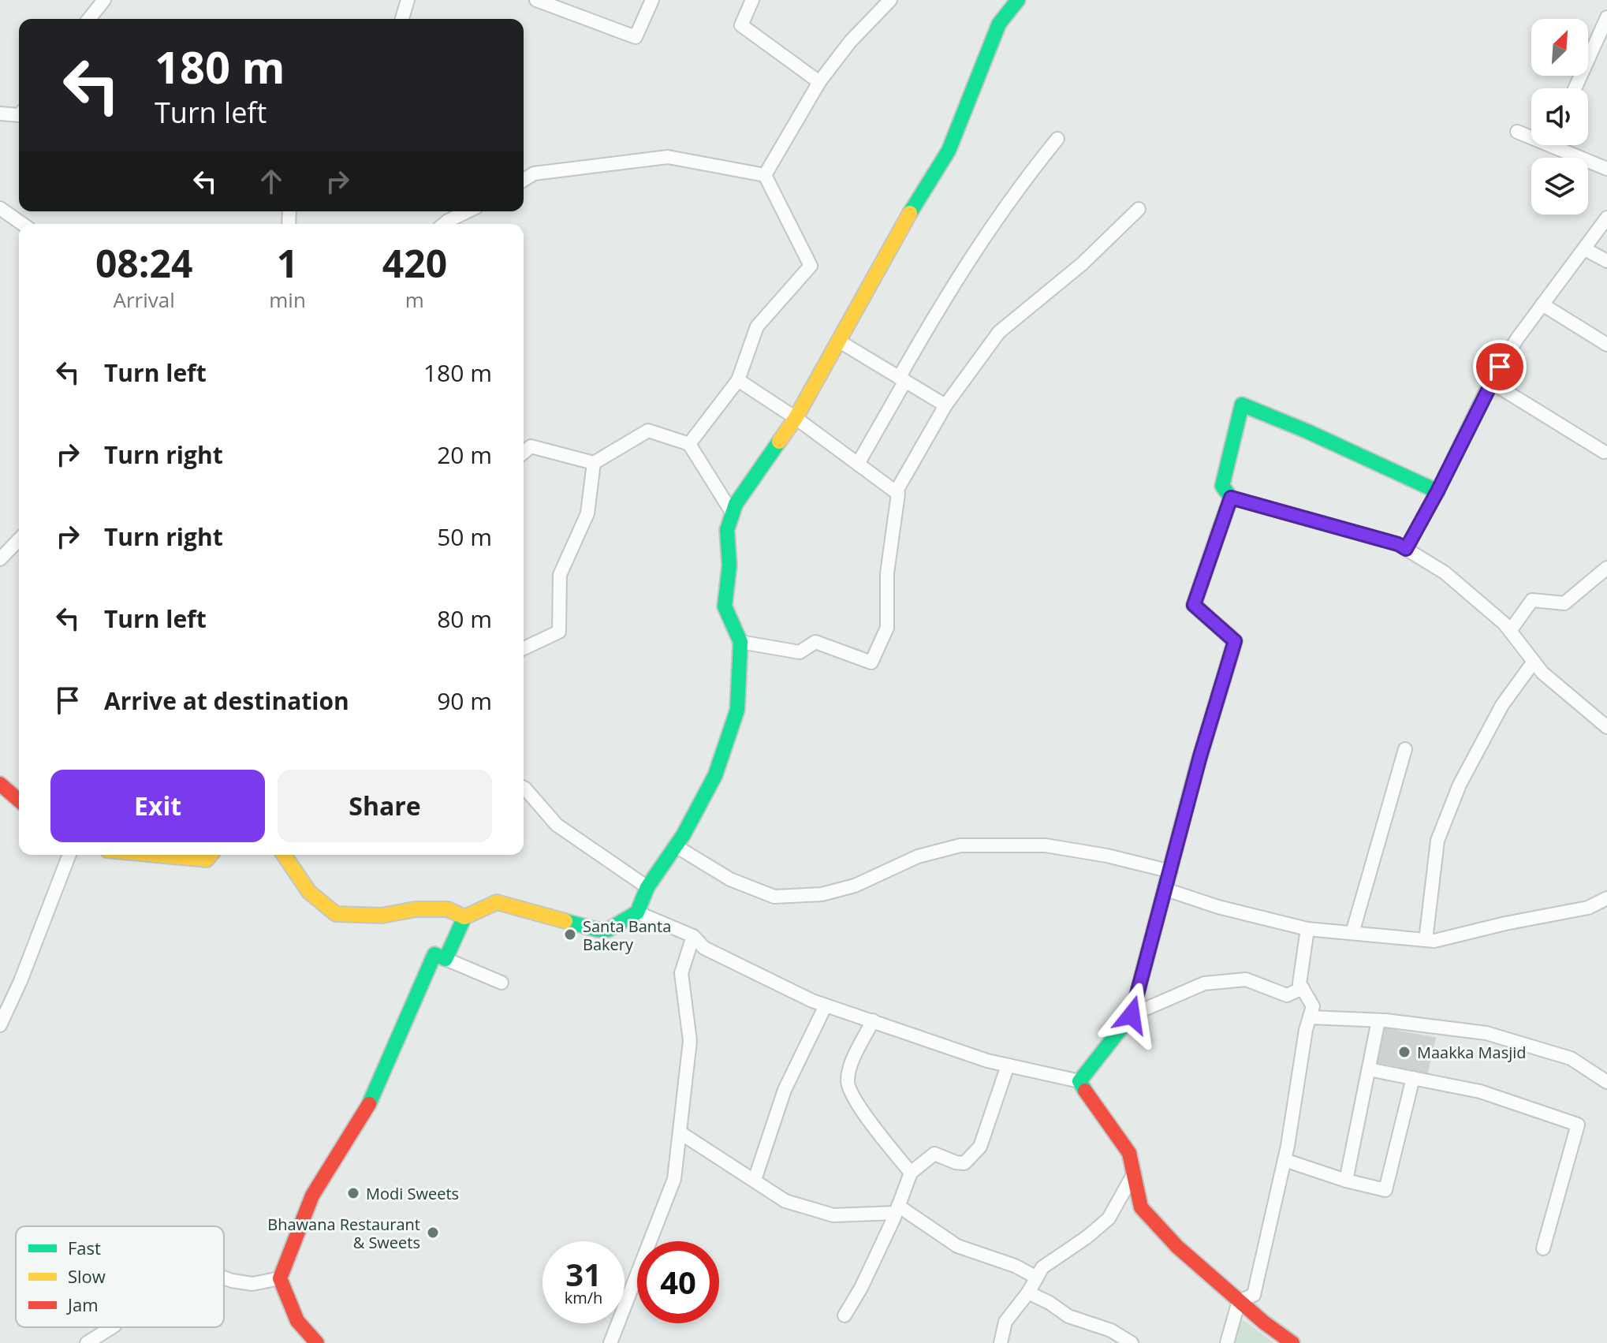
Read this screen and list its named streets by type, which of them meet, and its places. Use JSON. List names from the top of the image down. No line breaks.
{"places":["Santa Banta Bakery","Maakka Masjid","Modi Sweets","Bhawana Restaurant & Sweets"],"legend":["Fast","Slow","Jam"],"north":"top right","page":{"turn":["180 m","Turn left"],"eta":["08:24","Arrival","1","min","420","m"],"list":[{"name":"Turn left","value":"180 m"},{"name":"Turn right","value":"20 m"},{"name":"Turn right","value":"50 m"},{"name":"Turn left","value":"80 m"},{"name":"Arrive at destination","value":"90 m"}],"buttons":["Exit","Share"],"speed":"31 km/h","limit":"40"}}
